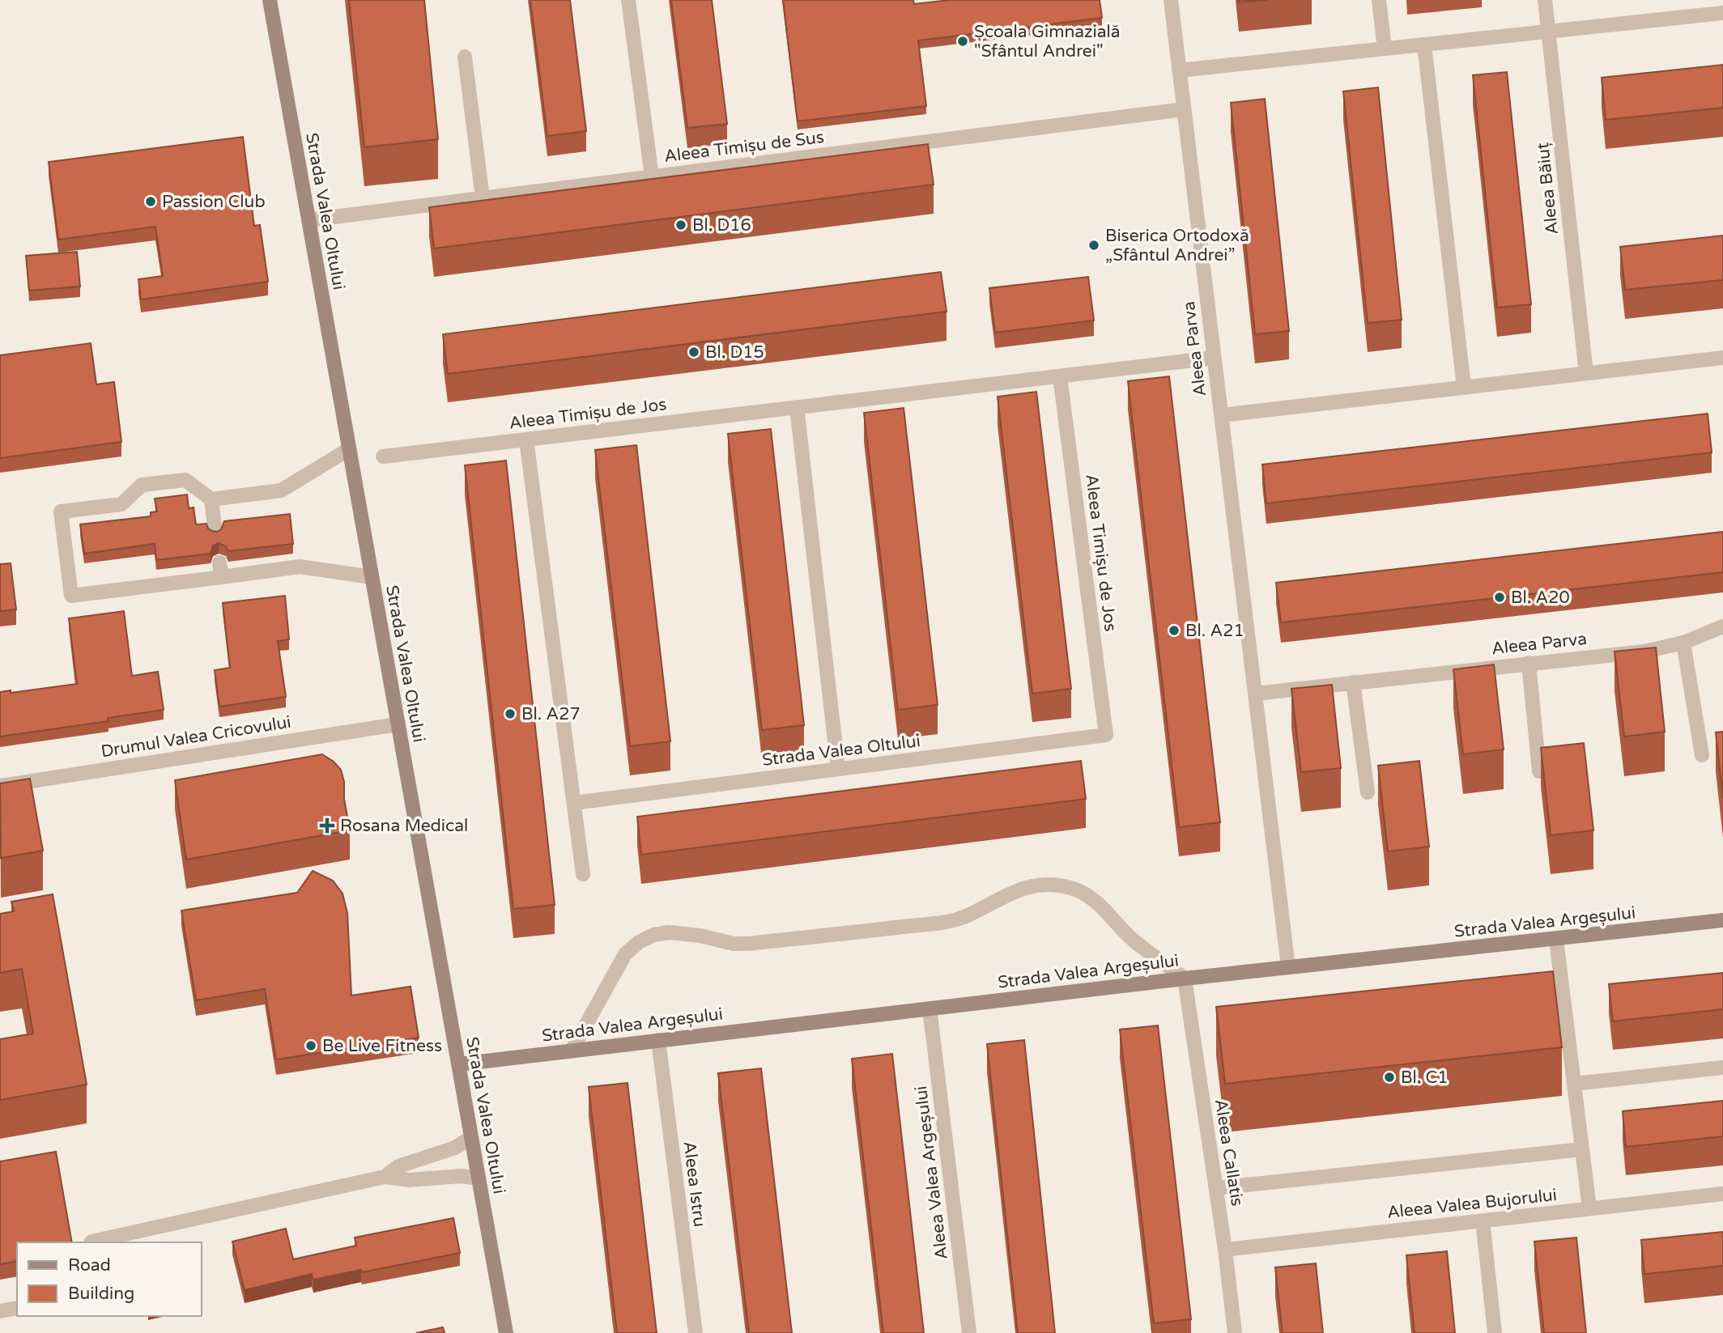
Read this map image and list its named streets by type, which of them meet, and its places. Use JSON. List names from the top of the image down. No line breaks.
{"streets":{"main road":["Strada Valea Oltului","Strada Valea Argeșului"],"street":["Aleea Timișu de Sus","Aleea Băiuț","Aleea Parva","Aleea Timișu de Jos","Drumul Valea Cricovului","Aleea Callatis","Aleea Valea Argeșului","Aleea Istru","Aleea Valea Bujorului"]},"crossings":[["Aleea Timișu de Sus","Strada Valea Oltului"],["Aleea Timișu de Sus","Aleea Parva"],["Strada Valea Oltului","Aleea Timișu de Jos"],["Strada Valea Oltului","Drumul Valea Cricovului"],["Strada Valea Oltului","Strada Valea Argeșului"],["Aleea Parva","Aleea Timișu de Jos"],["Aleea Parva","Strada Valea Argeșului"],["Strada Valea Argeșului","Aleea Callatis"],["Strada Valea Argeșului","Aleea Valea Argeșului"],["Strada Valea Argeșului","Aleea Istru"],["Aleea Callatis","Aleea Valea Bujorului"]],"places":{"other":["Școala Gimnazială \"Sfântul Andrei\"","Passion Club","Bl. D16","Biserica Ortodoxă „Sfântul Andrei”","Bl. D15","Bl. A20","Bl. A21","Bl. A27","Be Live Fitness","Bl. C1"],"health":["Rosana Medical"]},"legend":["Road","Building"]}
